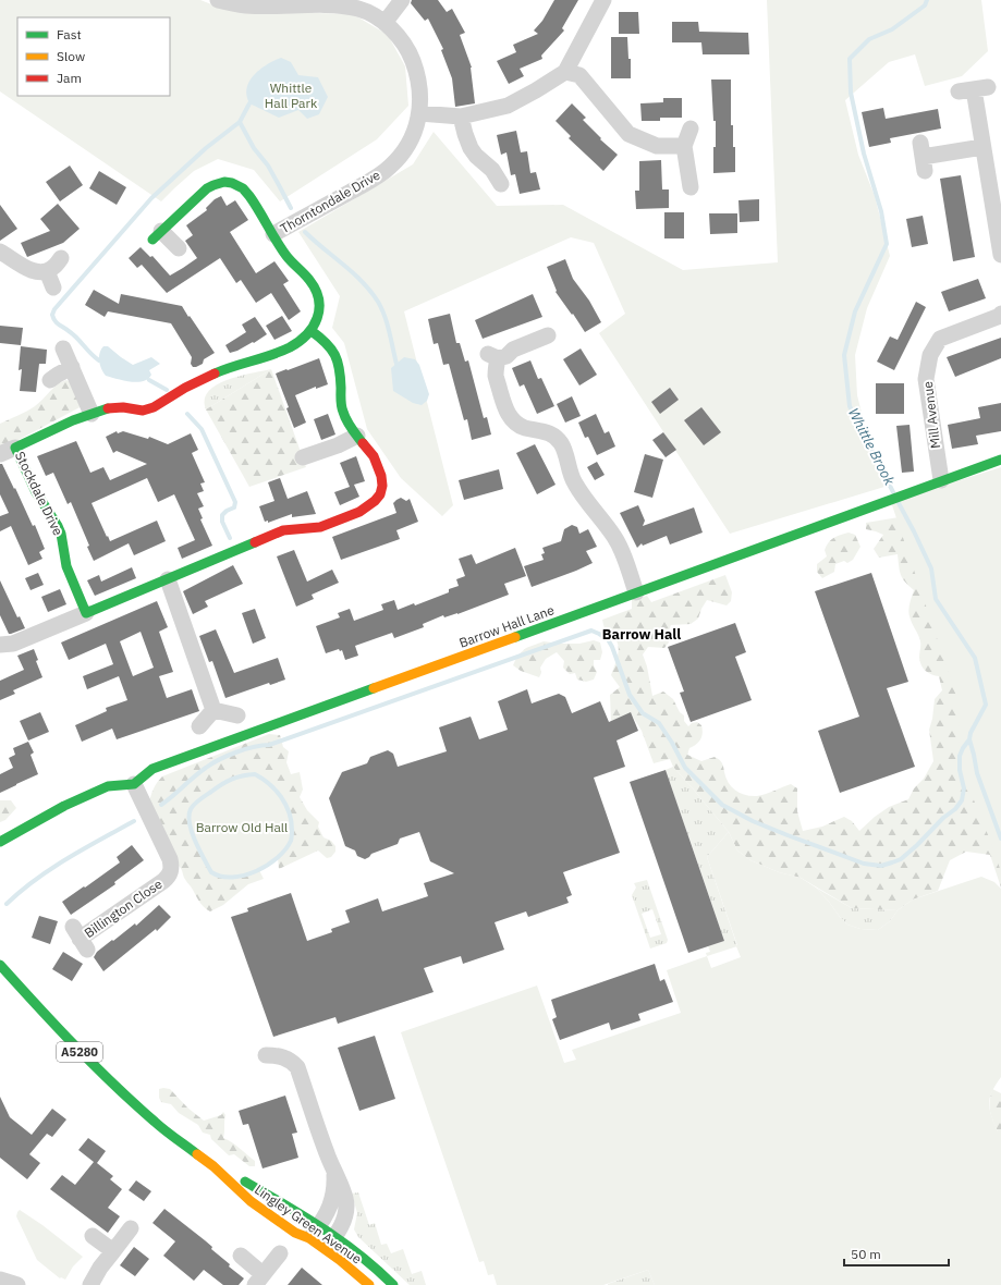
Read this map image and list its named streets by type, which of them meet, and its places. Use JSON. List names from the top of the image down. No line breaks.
{"streets":{"street":["Thorntondale Drive","Mill Avenue","Stockdale Drive","Barrow Hall Lane","Billington Close","A5280","Lingley Green Avenue"]},"crossings":[["Mill Avenue","Barrow Hall Lane"],["Barrow Hall Lane","Billington Close"]],"districts":["Barrow Hall"],"water":["Whittle Brook"],"parks":["Whittle Hall Park","Barrow Old Hall"],"legend":["Fast","Slow","Jam"],"scale_bar":"50 m"}
